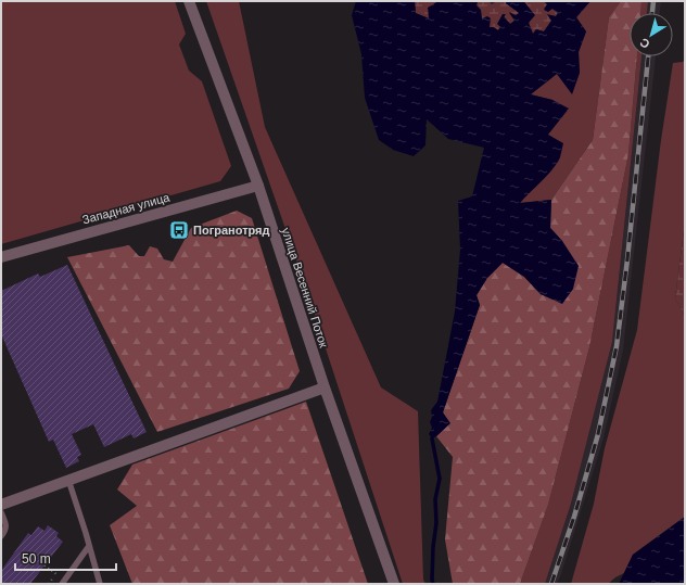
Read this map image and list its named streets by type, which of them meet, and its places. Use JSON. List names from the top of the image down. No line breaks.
{"streets":{"street":["Западная улица","улица Весенний Поток"]},"crossings":[["Западная улица","улица Весенний Поток"]],"places":{"bus stop":["Погранотряд"]},"scale_bar":"50 m","north":"bottom left"}
